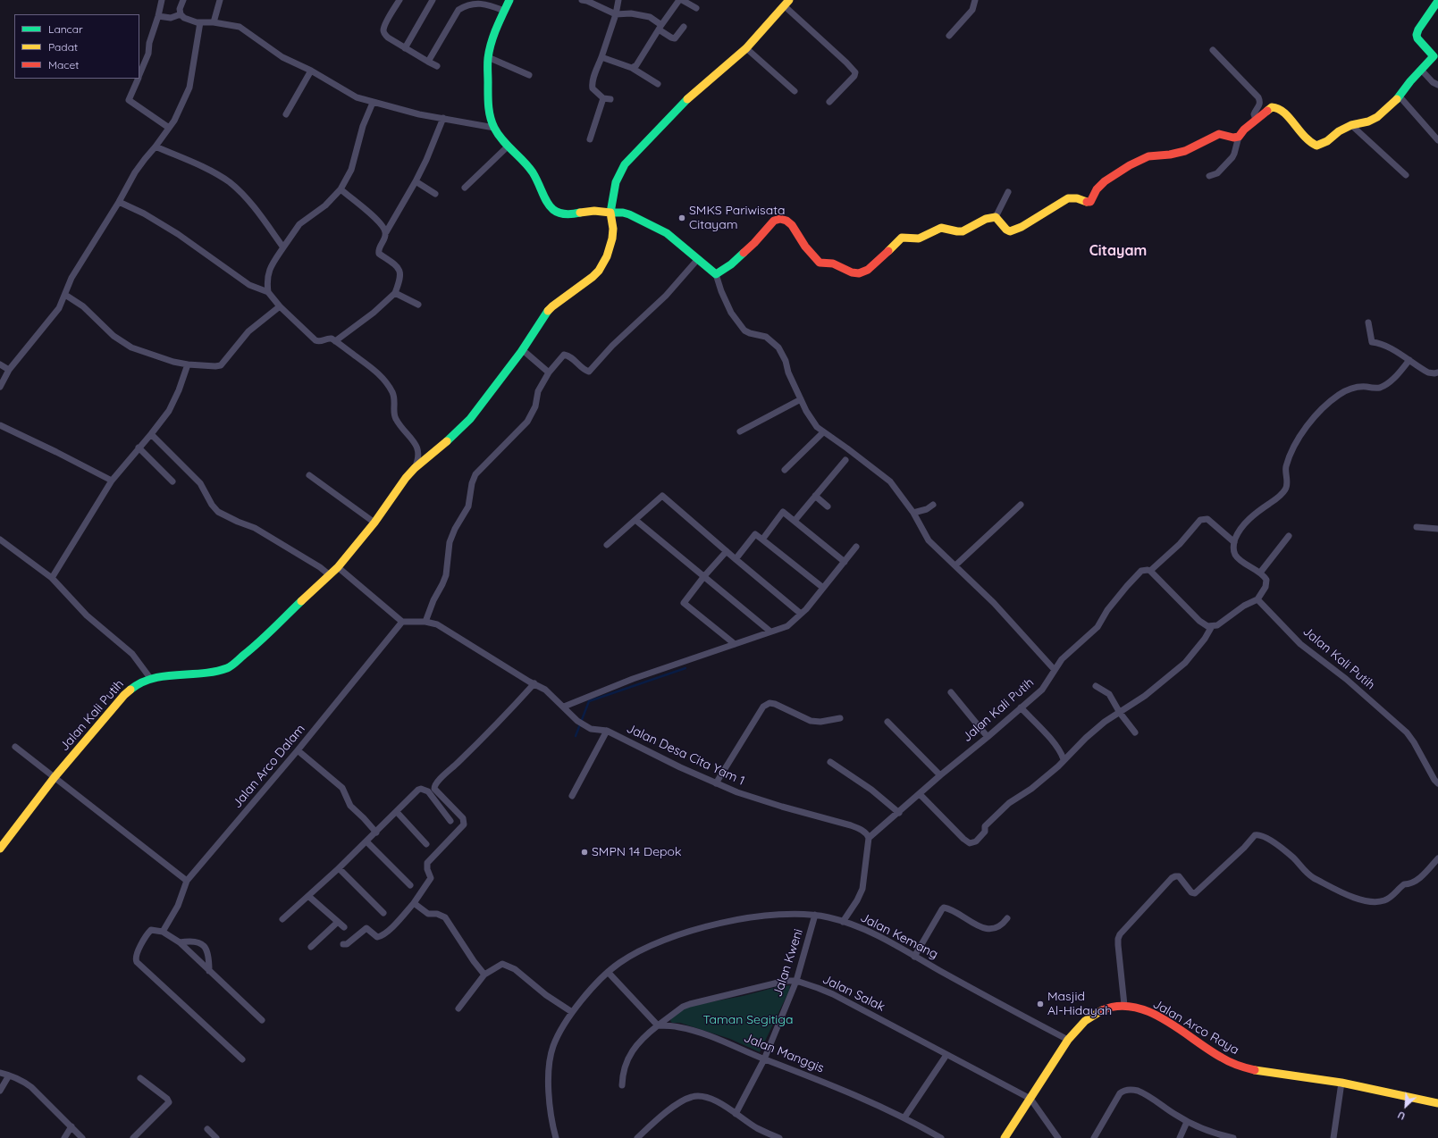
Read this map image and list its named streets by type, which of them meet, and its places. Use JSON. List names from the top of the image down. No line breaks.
{"streets":{"street":["Jalan Kali Putih","Jalan Desa Cita Yam 1","Jalan Arco Dalam","Jalan Kemang","Jalan Kweni","Jalan Salak","Jalan Arco Raya","Jalan Manggis"]},"crossings":[["Jalan Kali Putih","Jalan Desa Cita Yam 1"],["Jalan Kemang","Jalan Kweni"],["Jalan Kweni","Jalan Salak"],["Jalan Kweni","Jalan Manggis"],["Jalan Salak","Jalan Manggis"]],"districts":["Citayam"],"parks":["Taman Segitiga"],"places":["SMKS Pariwisata Citayam","SMPN 14 Depok","Masjid Al-Hidayah"],"legend":["Lancar","Padat","Macet"],"north":"bottom left"}
